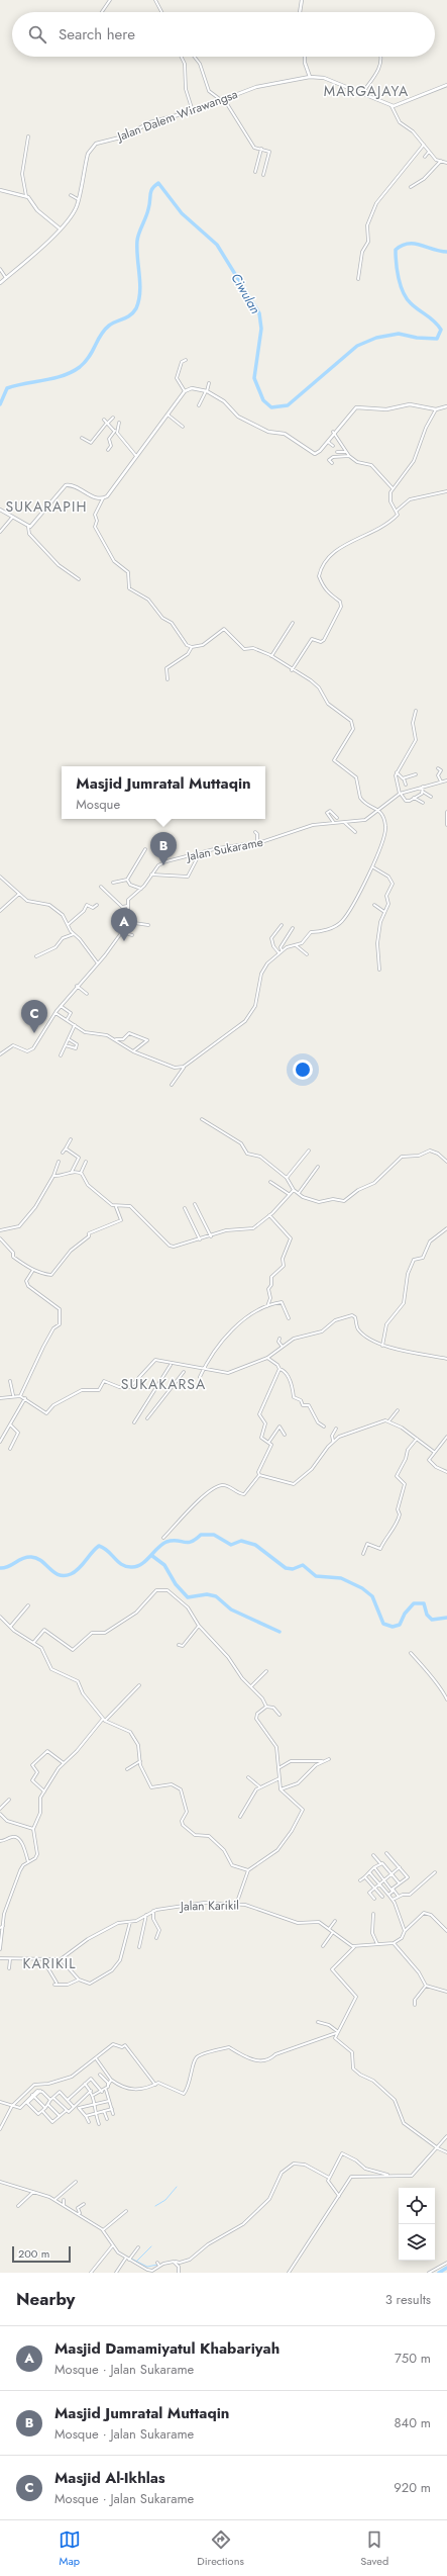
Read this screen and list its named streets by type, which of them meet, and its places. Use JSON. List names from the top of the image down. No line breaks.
{"streets":{"street":["Jalan Dalem Wirawangsa","Jalan Sukarame","Jalan Karikil"]},"districts":["MARGAJAYA","SUKARAPIH","SUKAKARSA","KARIKIL"],"water":["Ciwulan"],"scale_bar":"200 m","page":{"search":"Search here","popup":["Masjid Jumratal Muttaqin","Mosque"],"pins":["B","A","C"],"scale":"200 m","heading":["Nearby","3 results"],"list":[{"mark":"A","name":"Masjid Damamiyatul Khabariyah","note":"Mosque · Jalan Sukarame","value":"750 m"},{"mark":"B","name":"Masjid Jumratal Muttaqin","note":"Mosque · Jalan Sukarame","value":"840 m"},{"mark":"C","name":"Masjid Al-Ikhlas","note":"Mosque · Jalan Sukarame","value":"920 m"}],"nav":["Map","Directions","Saved"]}}
